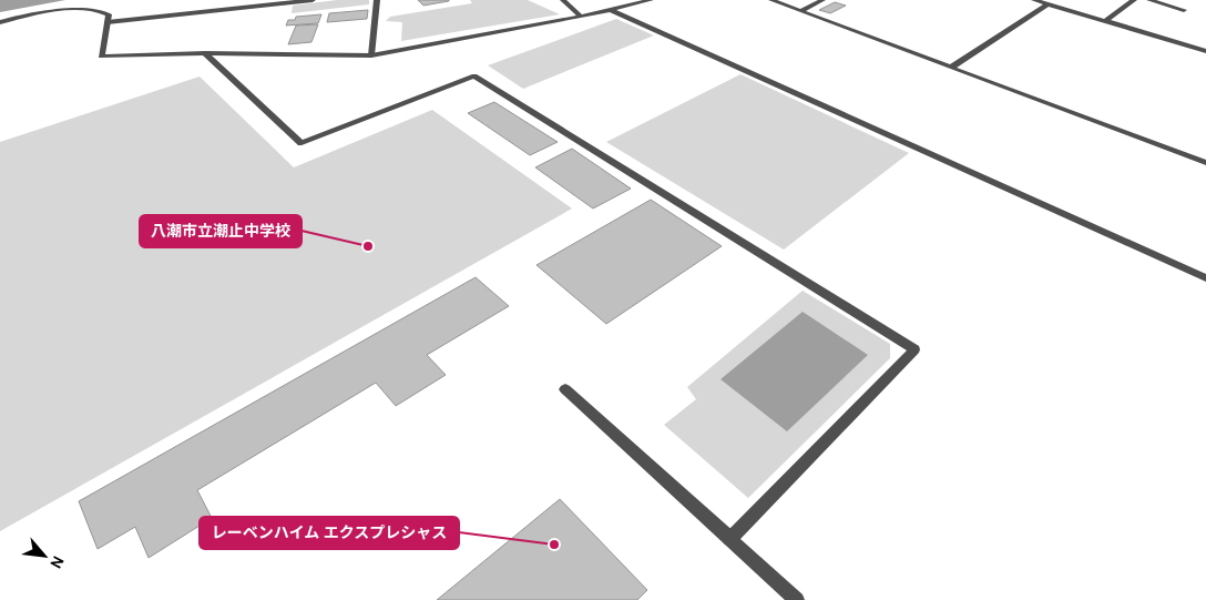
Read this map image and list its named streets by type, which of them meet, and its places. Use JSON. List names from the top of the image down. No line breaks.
{"places":["八潮市立潮止中学校","レーベンハイム エクスプレシャス"],"north":"bottom right"}
